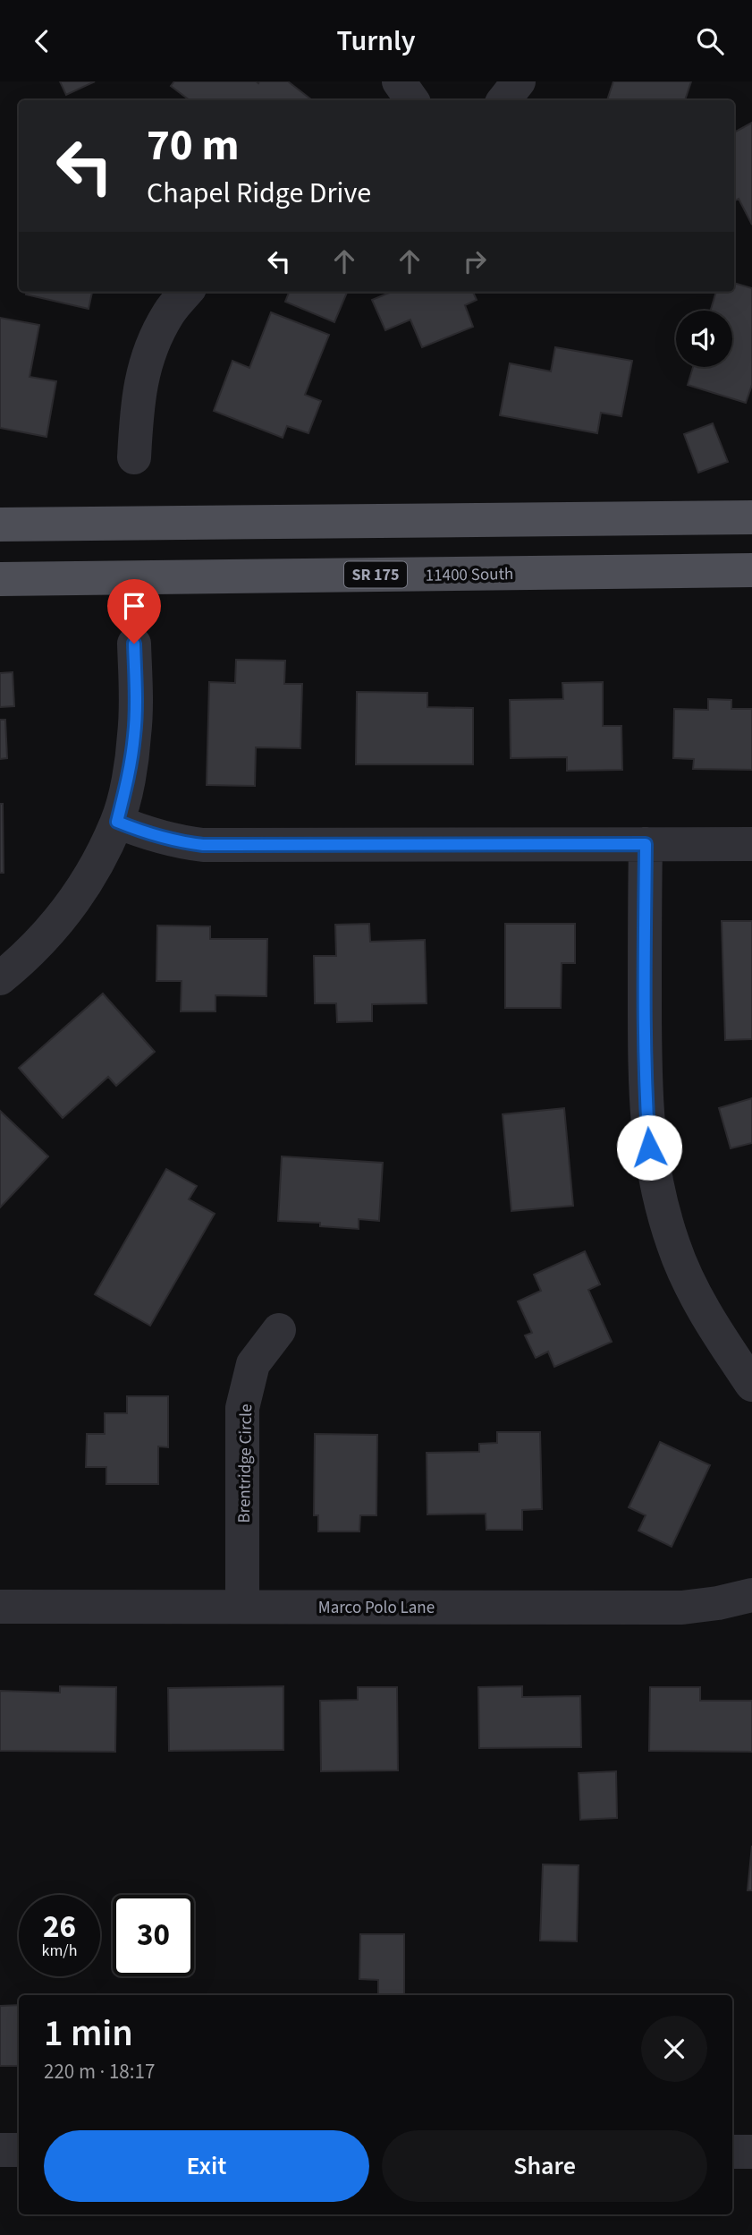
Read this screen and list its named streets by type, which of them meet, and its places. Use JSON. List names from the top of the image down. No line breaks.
{"streets":{"main road":["11400 South","SR 175"],"street":["Brentridge Circle","Marco Polo Lane"]},"crossings":[["Brentridge Circle","Marco Polo Lane"]],"page":{"header":"Turnly","turn":["70 m","Chapel Ridge Drive"],"speed":"26 km/h","limit":"30","heading":["1 min","220 m · 18:17"],"buttons":["Exit","Share"]}}
